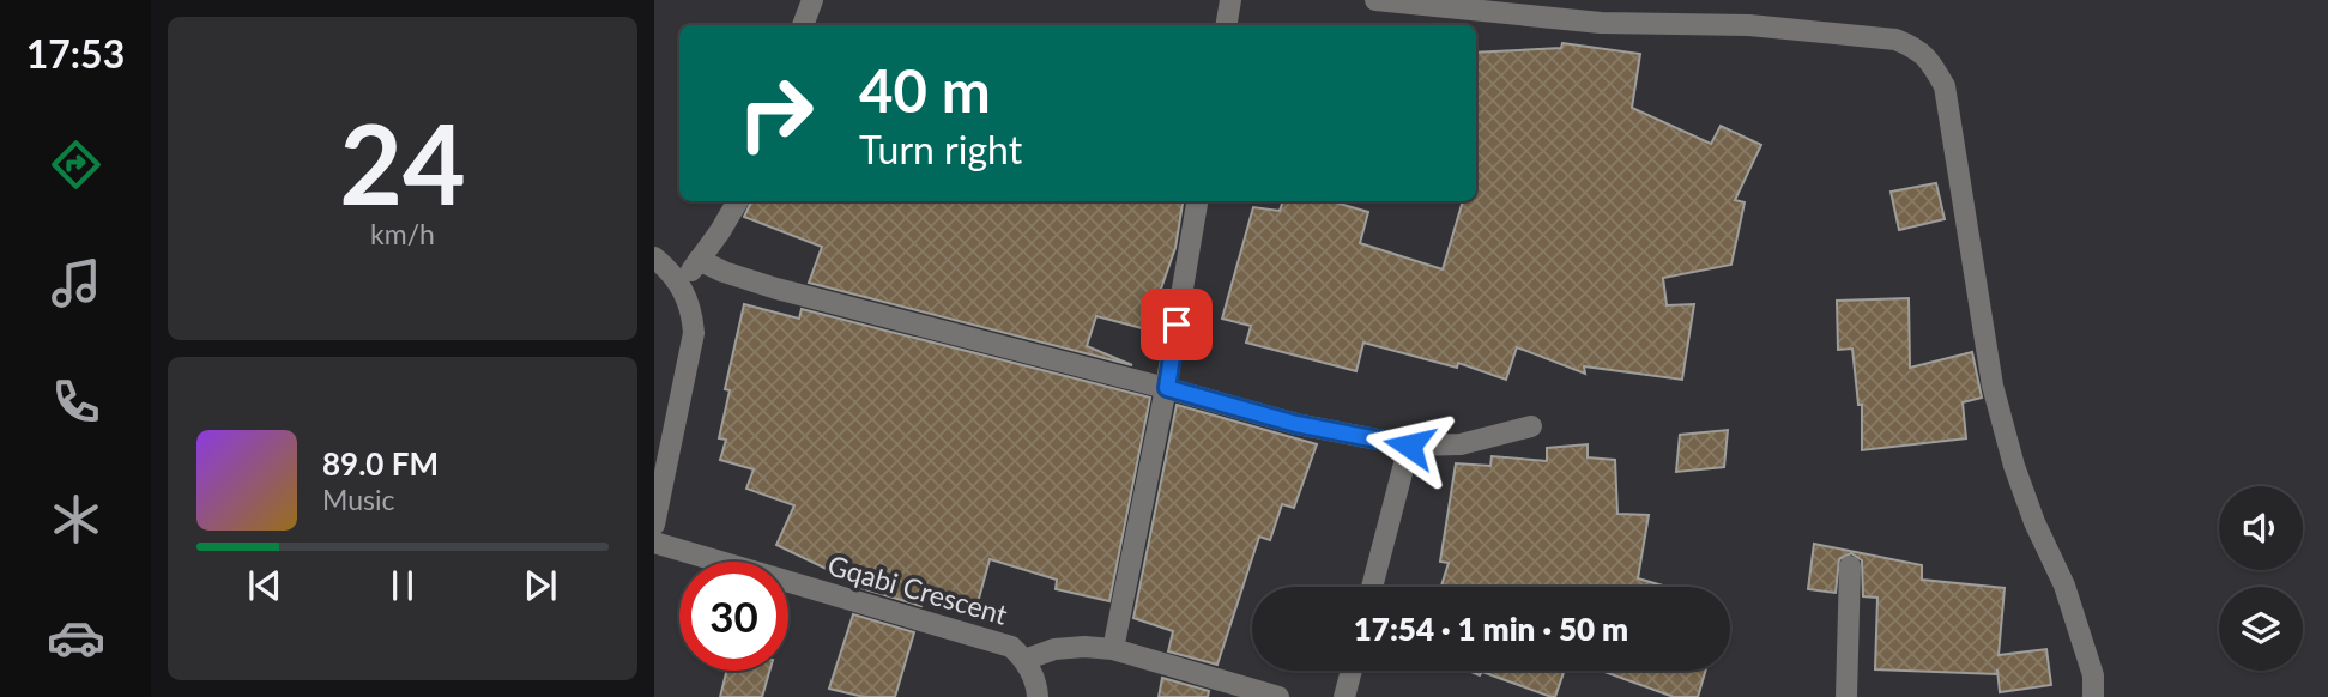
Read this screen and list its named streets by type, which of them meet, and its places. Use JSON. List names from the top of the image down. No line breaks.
{"streets":{"street":["Gqabi Crescent"]},"page":{"tabs":"17:53","tile":["24","km/h"],"turn":["40 m","Turn right"],"song":["89.0 FM","Music"],"limit":"30","trip":"17:54 · 1 min · 50 m"}}
